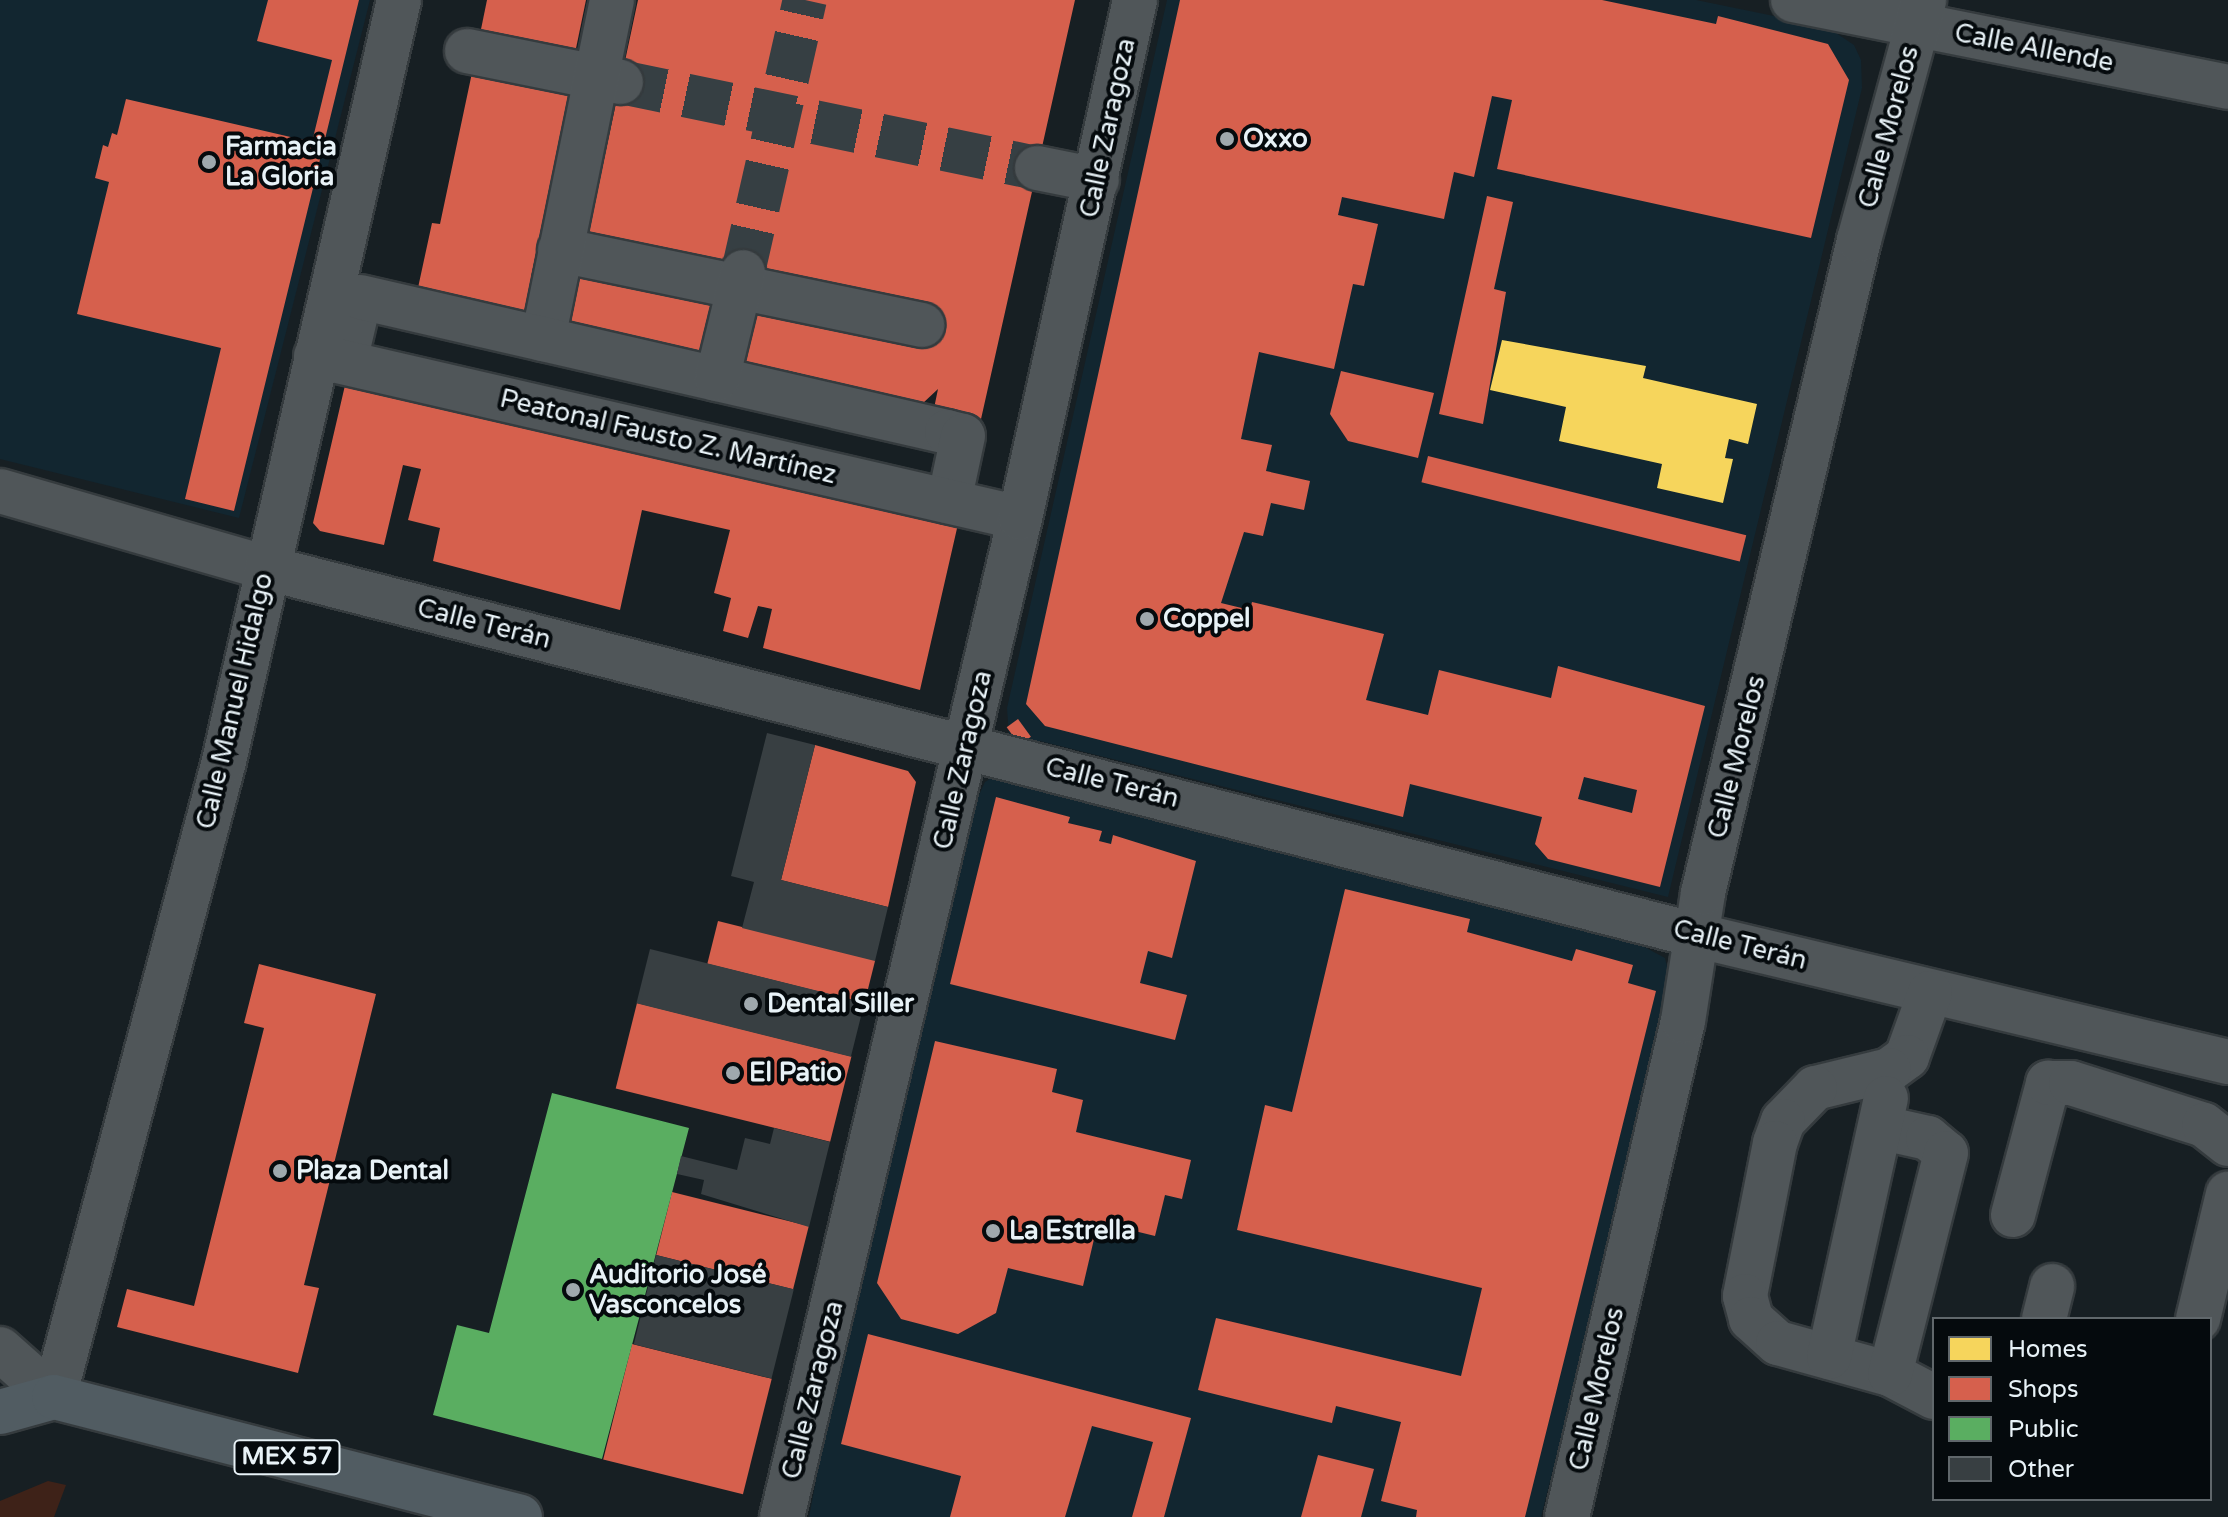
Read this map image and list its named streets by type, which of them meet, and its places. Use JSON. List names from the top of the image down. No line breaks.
{"streets":{"main road":["MEX 57"],"street":["Calle Allende","Calle Morelos","Calle Zaragoza","Peatonal Fausto Z. Martínez","Calle Terán","Calle Manuel Hidalgo"]},"crossings":[["Calle Allende","Calle Morelos"],["Calle Morelos","Calle Terán"],["Calle Zaragoza","Peatonal Fausto Z. Martínez"],["Calle Zaragoza","Calle Terán"],["Peatonal Fausto Z. Martínez","Calle Manuel Hidalgo"],["Calle Terán","Calle Manuel Hidalgo"],["Calle Manuel Hidalgo","MEX 57"]],"places":["Oxxo","Farmacia La Gloria","Coppel","Dental Siller","El Patio","Plaza Dental","La Estrella","Auditorio José Vasconcelos"],"legend":["Homes","Shops","Public","Other"]}
